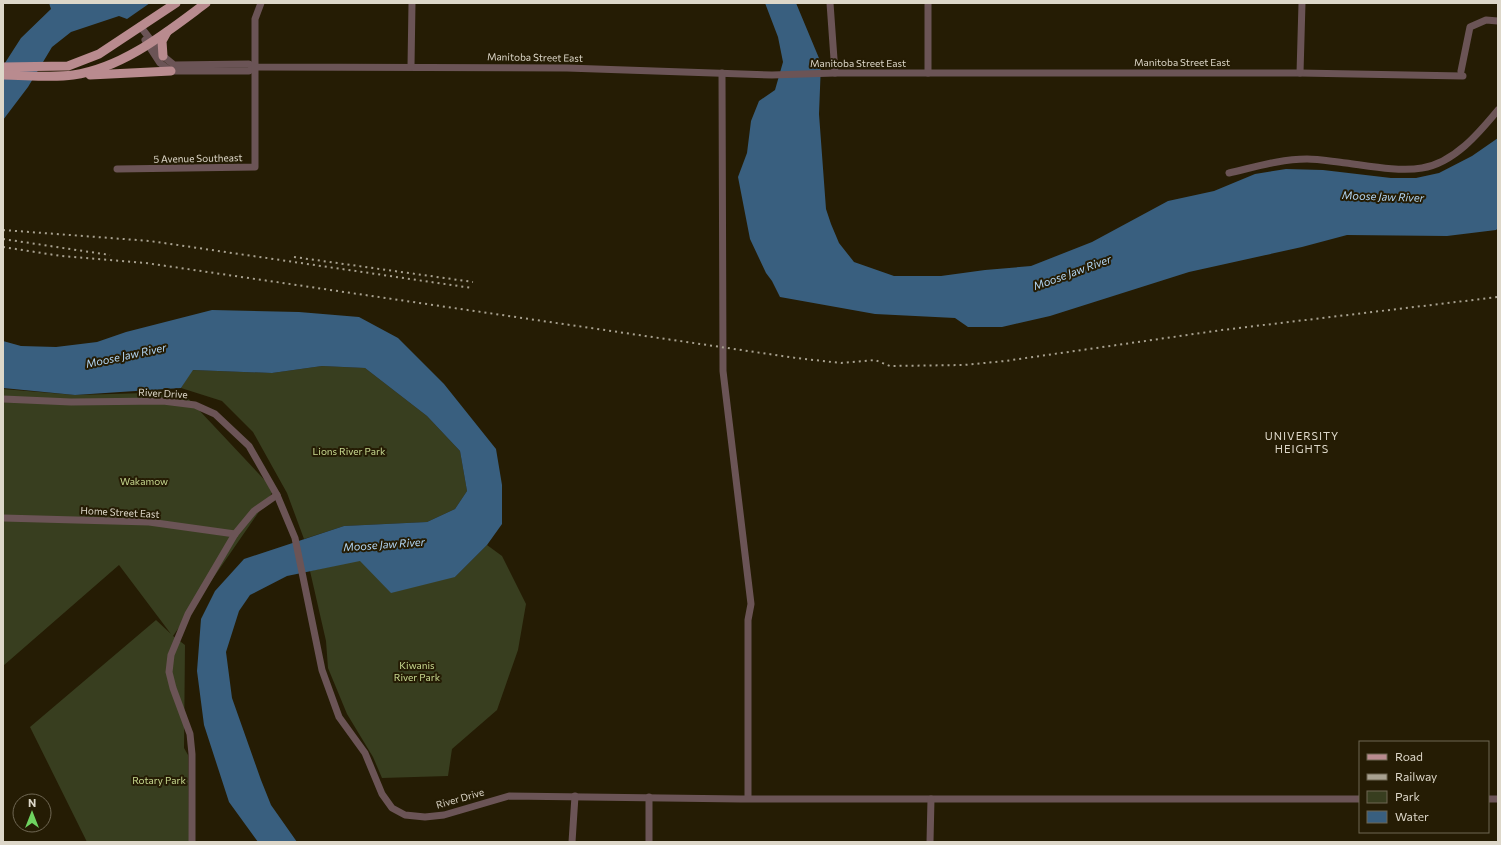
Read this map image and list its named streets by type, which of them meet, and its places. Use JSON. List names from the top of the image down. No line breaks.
{"streets":{"street":["Manitoba Street East","5 Avenue Southeast","River Drive","Home Street East"]},"crossings":[["Manitoba Street East","5 Avenue Southeast"]],"districts":["UNIVERSITY HEIGHTS"],"water":["Moose Jaw River"],"parks":["Lions River Park","Wakamow","Kiwanis River Park","Rotary Park"],"legend":["Road","Railway","Park","Water"],"north":"top"}
